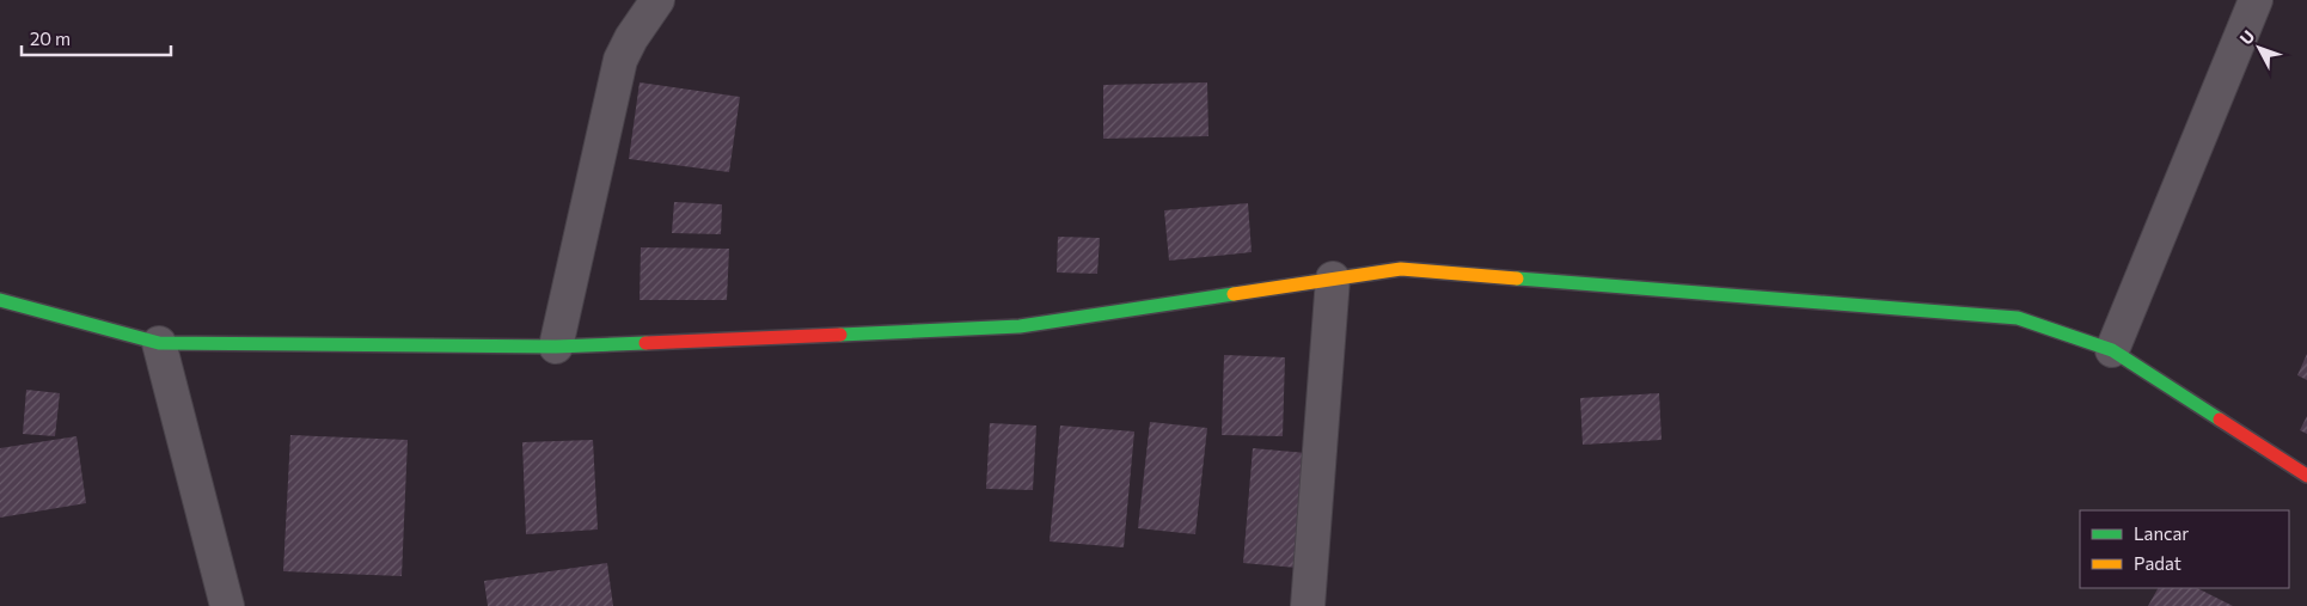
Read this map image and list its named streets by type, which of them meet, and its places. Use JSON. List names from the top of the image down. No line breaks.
{"legend":["Lancar","Padat"],"scale_bar":"20 m","north":"top left"}
